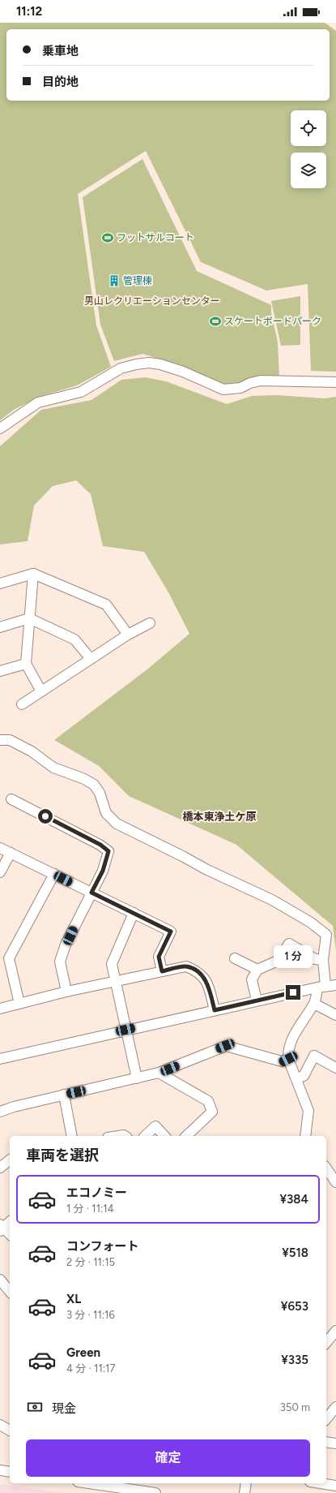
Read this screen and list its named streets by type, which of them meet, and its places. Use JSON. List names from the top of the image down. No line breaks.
{"districts":["橋本東浄土ケ原"],"parks":["男山レクリエーションセンター"],"places":{"sports":["フットサルコート","スケートボードパーク"],"building":["管理棟"]},"page":{"status":"11:12","banner":["乗車地","目的地"],"bubble":"1 分","heading":"車両を選択","list":[{"name":"エコノミー","note":"1 分 · 11:14","value":"¥384"},{"name":"コンフォート","note":"2 分 · 11:15","value":"¥518"},{"name":"XL","note":"3 分 · 11:16","value":"¥653"},{"name":"Green","note":"4 分 · 11:17","value":"¥335"}],"pay":["現金","350 m"],"buttons":"確定"}}
